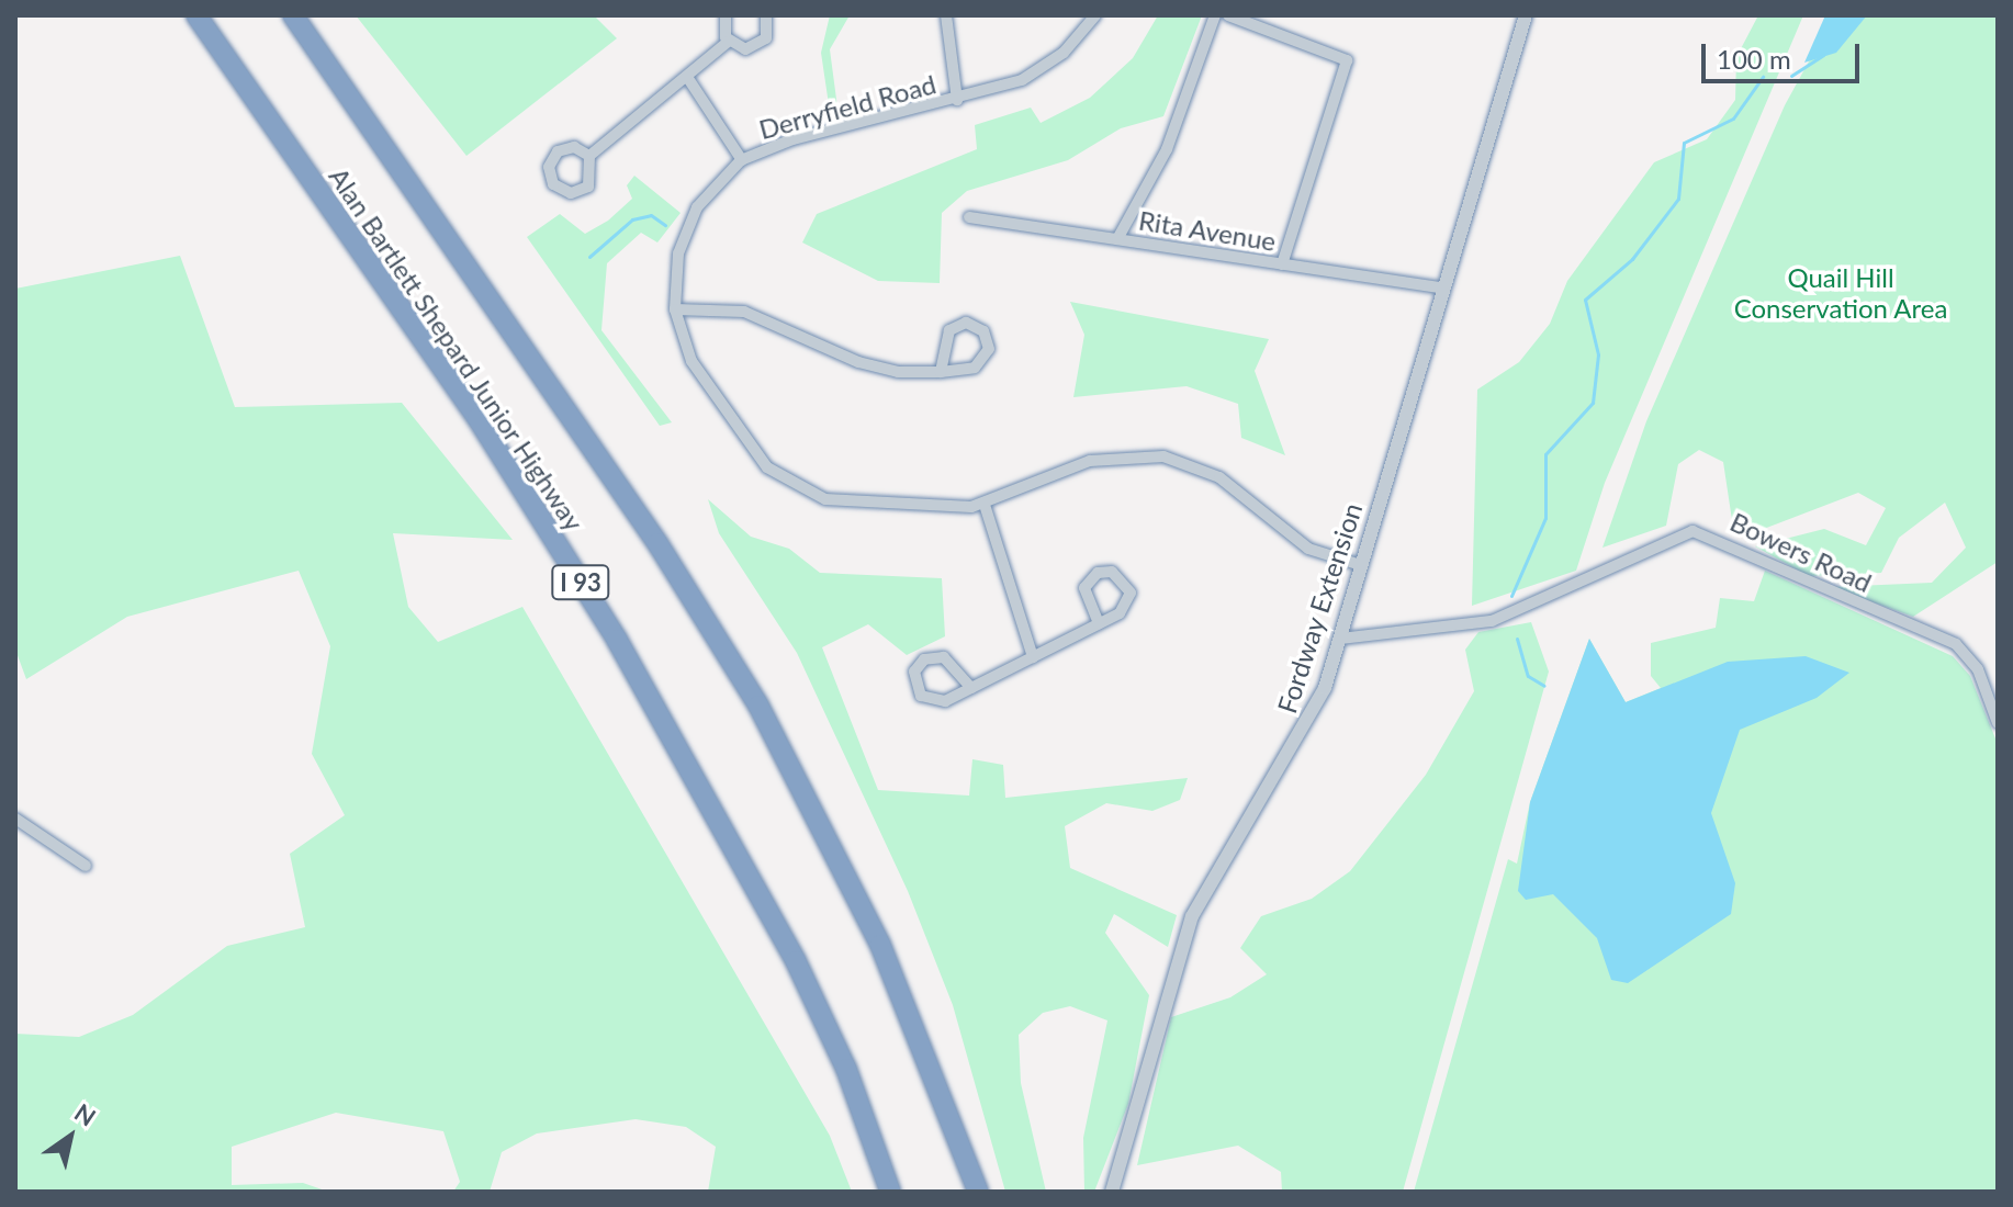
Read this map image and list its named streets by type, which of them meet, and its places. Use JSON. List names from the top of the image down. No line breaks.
{"streets":{"highway":["Alan Bartlett Shepard Junior Highway","I 93"],"street":["Derryfield Road","Rita Avenue","Bowers Road","Fordway Extension"]},"crossings":[["Derryfield Road","Fordway Extension"],["Rita Avenue","Fordway Extension"],["Bowers Road","Fordway Extension"]],"parks":["Quail Hill Conservation Area"],"scale_bar":"100 m","north":"top right"}
